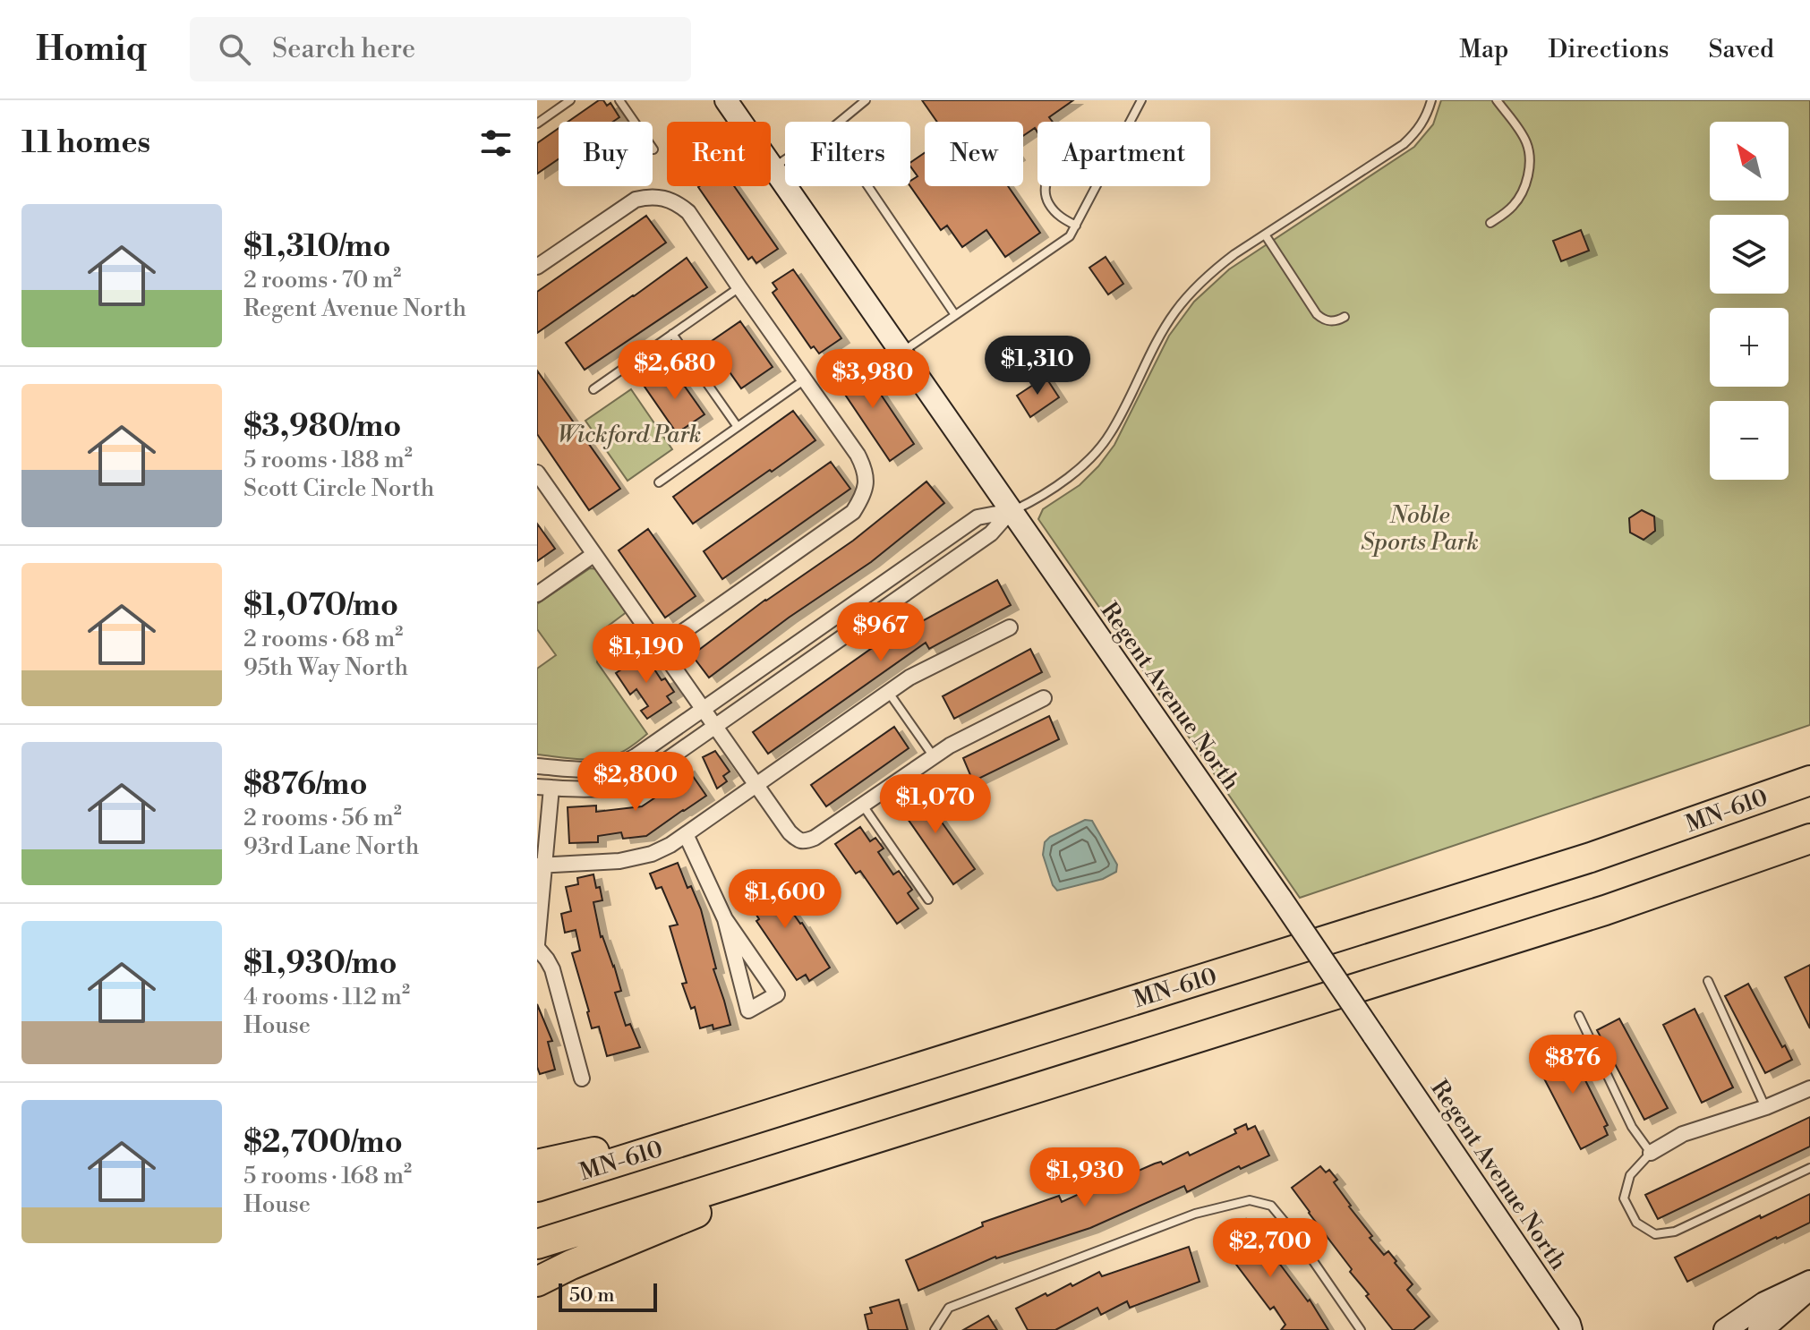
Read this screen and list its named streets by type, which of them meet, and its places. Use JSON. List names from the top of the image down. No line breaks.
{"streets":{"highway":["MN-610"],"street":["Regent Avenue North"]},"parks":["Wickford Park","Noble Sports Park"],"scale_bar":"50 m","north":"top left","page":{"header":"Homiq","search":"Search here","nav":["Map","Directions","Saved"],"heading":"11 homes","map_buttons":["+","−"],"chip":["Buy","Rent","Filters","New","Apartment"],"list":[{"name":"$1,310/mo","note":"2 rooms · 70 m² · Regent Avenue North"},{"name":"$3,980/mo","note":"5 rooms · 188 m² · Scott Circle North"},{"name":"$1,070/mo","note":"2 rooms · 68 m² · 95th Way North"},{"name":"$876/mo","note":"2 rooms · 56 m² · 93rd Lane North"},{"name":"$1,930/mo","note":"4 rooms · 112 m² · House"},{"name":"$2,700/mo","note":"5 rooms · 168 m² · House"}],"price":["$1,310","$2,680","$3,980","$967","$1,190","$2,800","$1,070","$1,600","$876","$1,930","$2,700"],"scale":"50 m"}}
